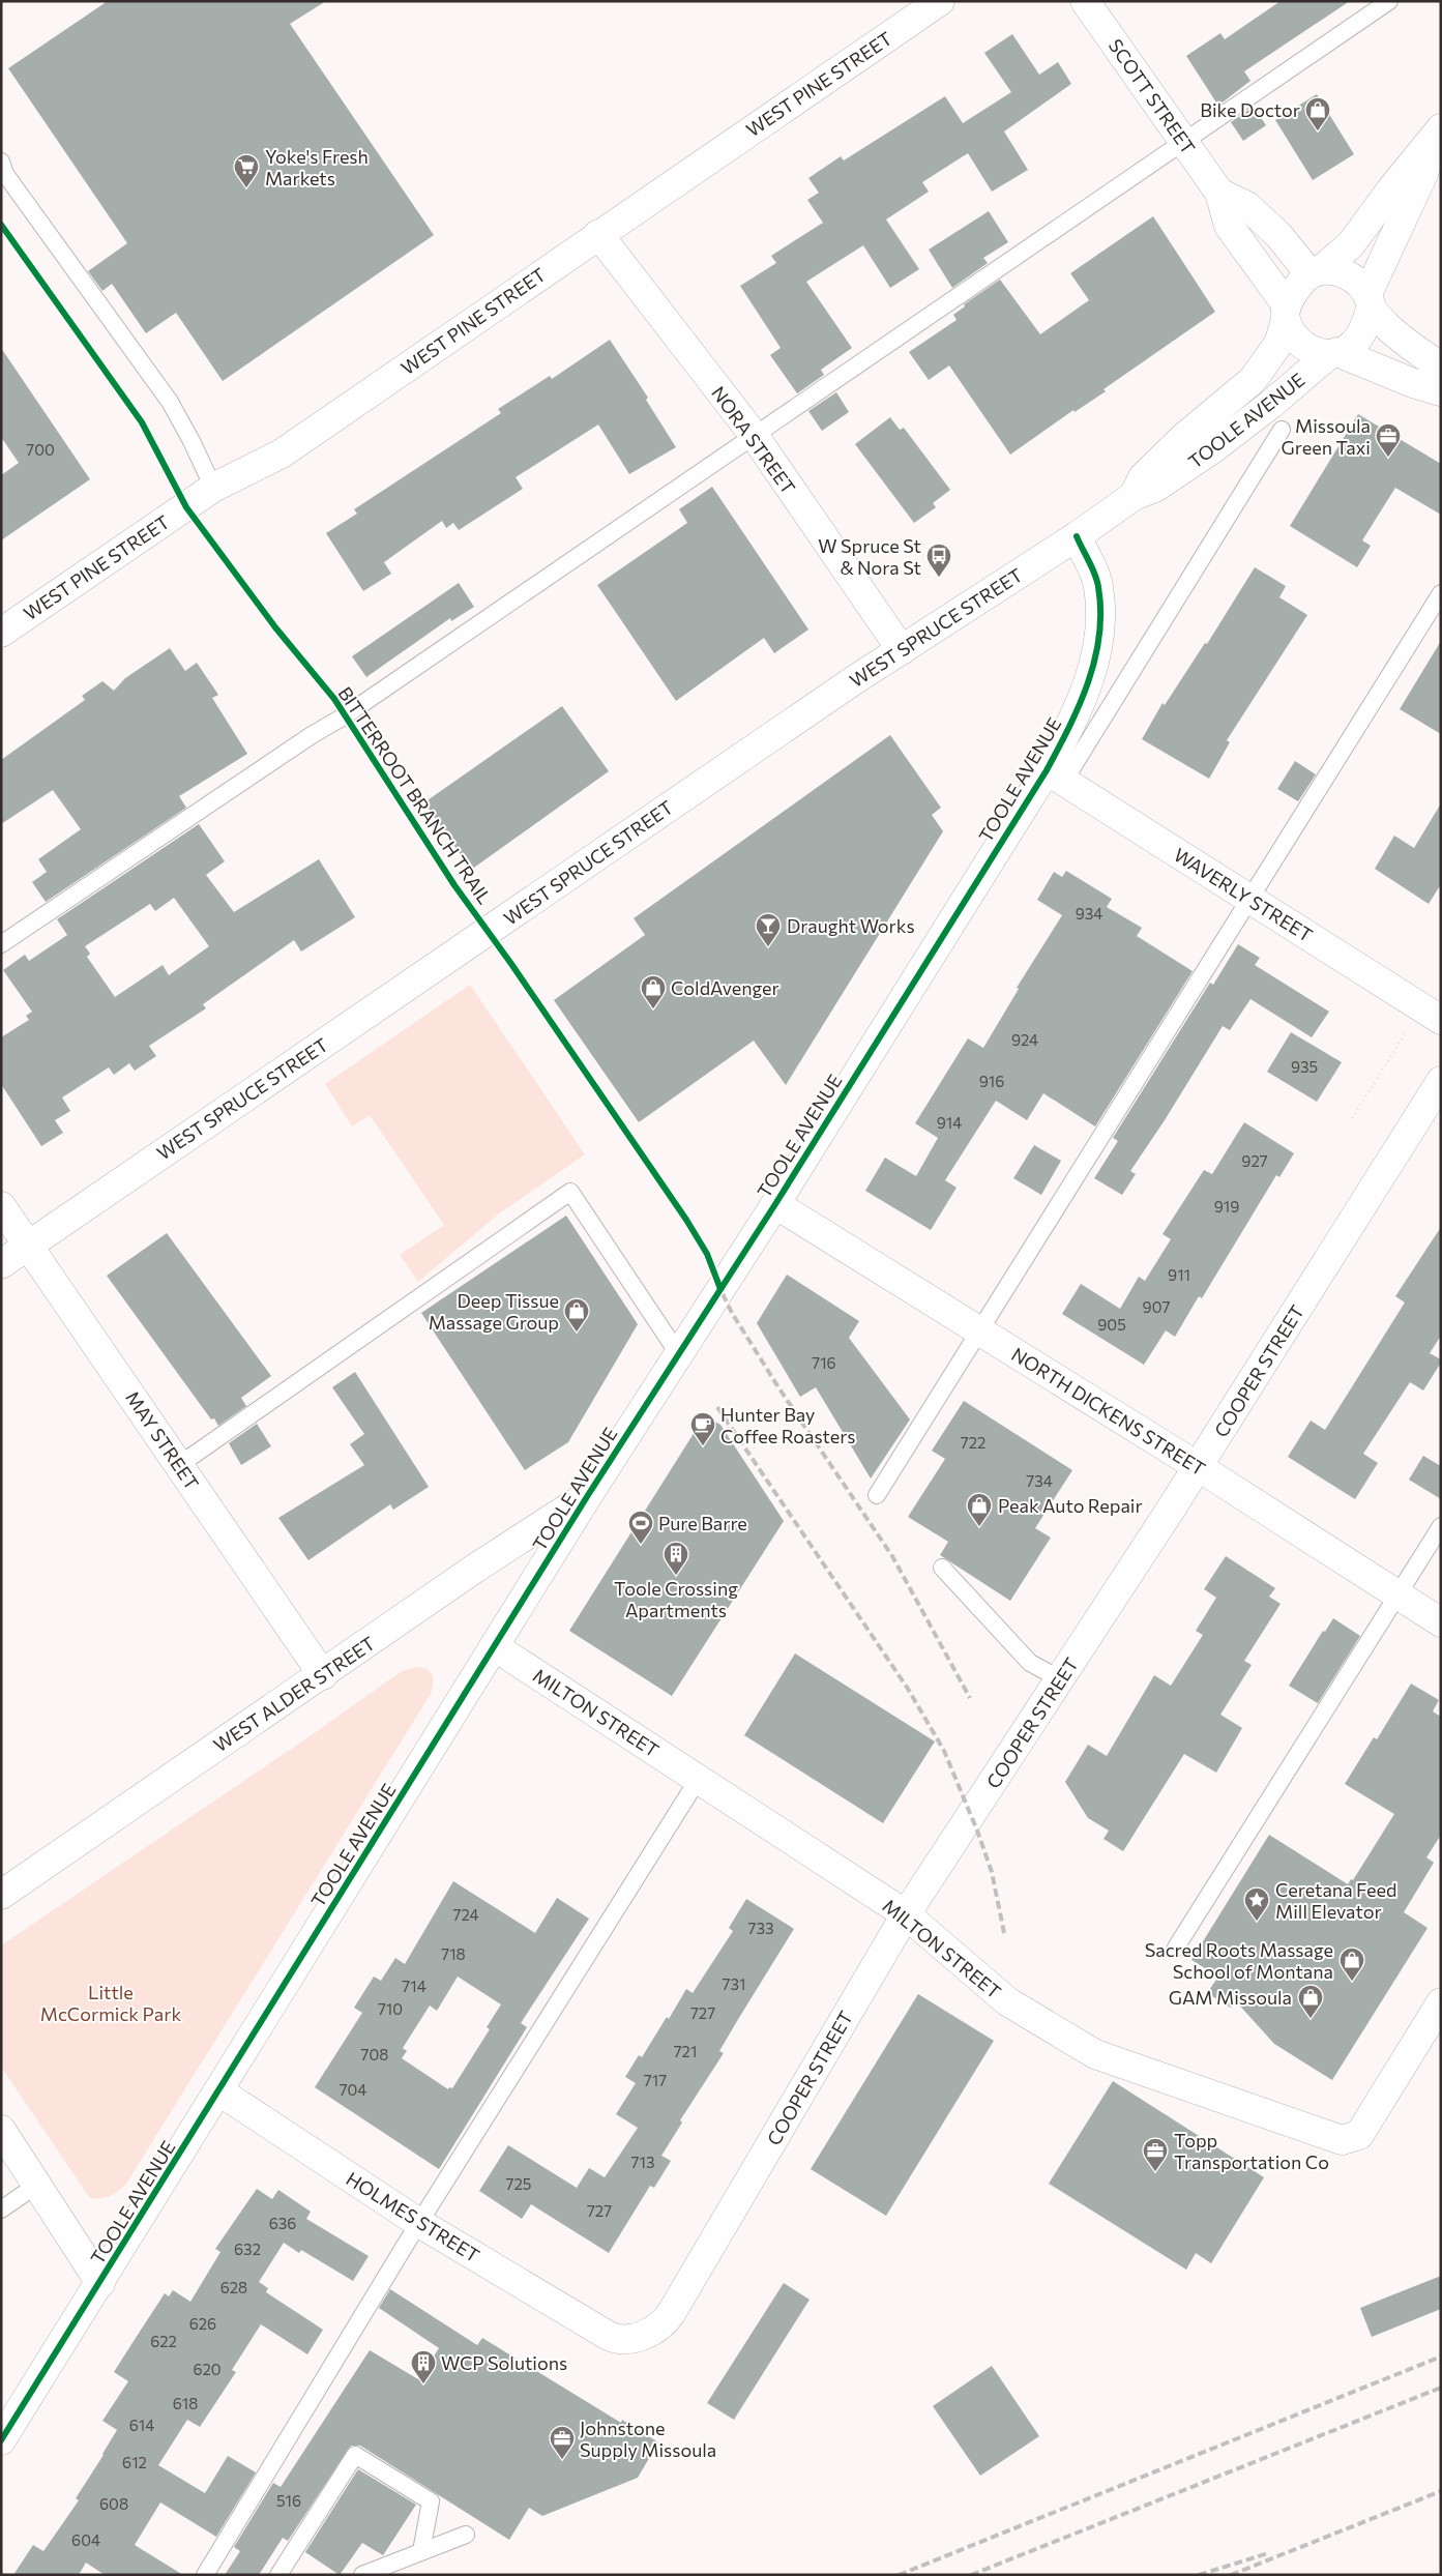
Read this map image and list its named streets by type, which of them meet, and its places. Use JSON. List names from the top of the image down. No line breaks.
{"streets":{"street":["WEST PINE STREET","SCOTT STREET","TOOLE AVENUE","NORA STREET","WEST SPRUCE STREET","WAVERLY STREET","COOPER STREET","NORTH DICKENS STREET","MAY STREET","WEST ALDER STREET","MILTON STREET","HOLMES STREET"],"cycle path":["BITTERROOT BRANCH TRAIL"]},"crossings":[["WEST PINE STREET","NORA STREET"],["TOOLE AVENUE","WEST SPRUCE STREET"],["TOOLE AVENUE","WAVERLY STREET"],["TOOLE AVENUE","NORTH DICKENS STREET"],["TOOLE AVENUE","WEST ALDER STREET"],["TOOLE AVENUE","MILTON STREET"],["TOOLE AVENUE","HOLMES STREET"],["NORA STREET","WEST SPRUCE STREET"],["WEST SPRUCE STREET","MAY STREET"],["COOPER STREET","NORTH DICKENS STREET"],["COOPER STREET","MILTON STREET"],["COOPER STREET","HOLMES STREET"],["MAY STREET","WEST ALDER STREET"]],"parks":["Little McCormick Park"],"places":{"shop":["Bike Doctor","ColdAvenger","Deep Tissue Massage Group","Peak Auto Repair","Sacred Roots Massage School of Montana","GAM Missoula"],"supermarket":["Yoke's Fresh Markets"],"office":["Missoula Green Taxi","Topp Transportation Co","Johnstone Supply Missoula"],"bus stop":["W Spruce St & Nora St"],"bar":["Draught Works"],"cafe":["Hunter Bay Coffee Roasters"],"sports":["Pure Barre"],"building":["Toole Crossing Apartments","WCP Solutions"],"place":["Ceretana Feed Mill Elevator"]},"house_numbers":["700","934","924","935","916","914","927","919","911","907","905","716","722","734","724","733","718","731","714","710","727","721","708","717","704","713","725","727","636","632","628","626","622","620","618","614","612","516","608","604"]}
